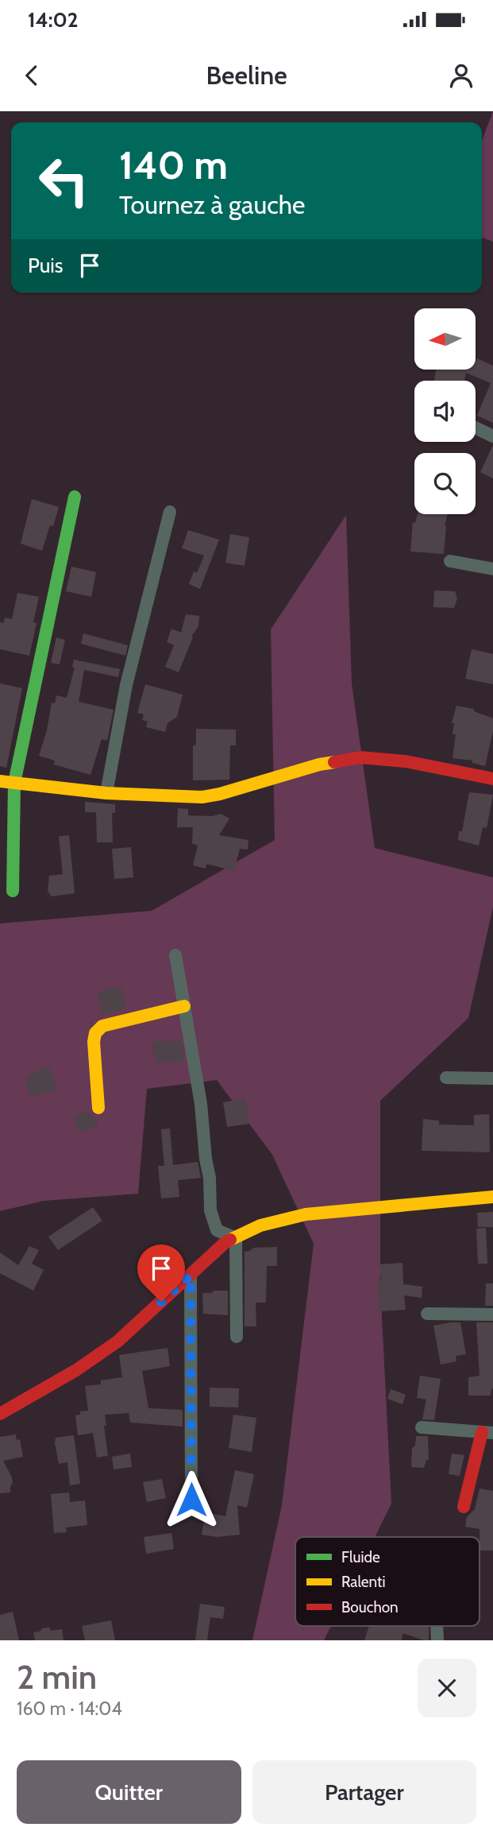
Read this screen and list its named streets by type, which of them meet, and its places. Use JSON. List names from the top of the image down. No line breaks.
{"legend":["Fluide","Ralenti","Bouchon"],"north":"left","page":{"status":"14:02","header":"Beeline","turn":["140 m","Tournez à gauche"],"then":"Puis","heading":["2 min","160 m · 14:04"],"buttons":["Quitter","Partager"]}}
